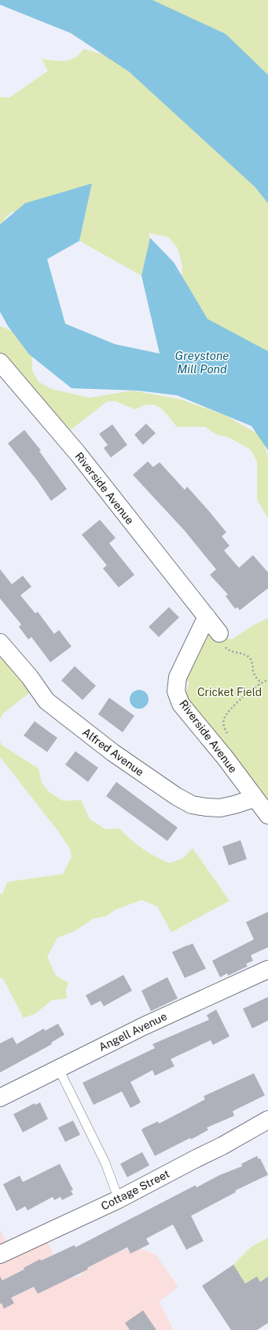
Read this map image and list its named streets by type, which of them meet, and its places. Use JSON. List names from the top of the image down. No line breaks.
{"streets":{"street":["Riverside Avenue","Alfred Avenue","Angell Avenue","Cottage Street"]},"crossings":[["Riverside Avenue","Alfred Avenue"]],"water":["Greystone Mill Pond"],"parks":["Cricket Field"]}
